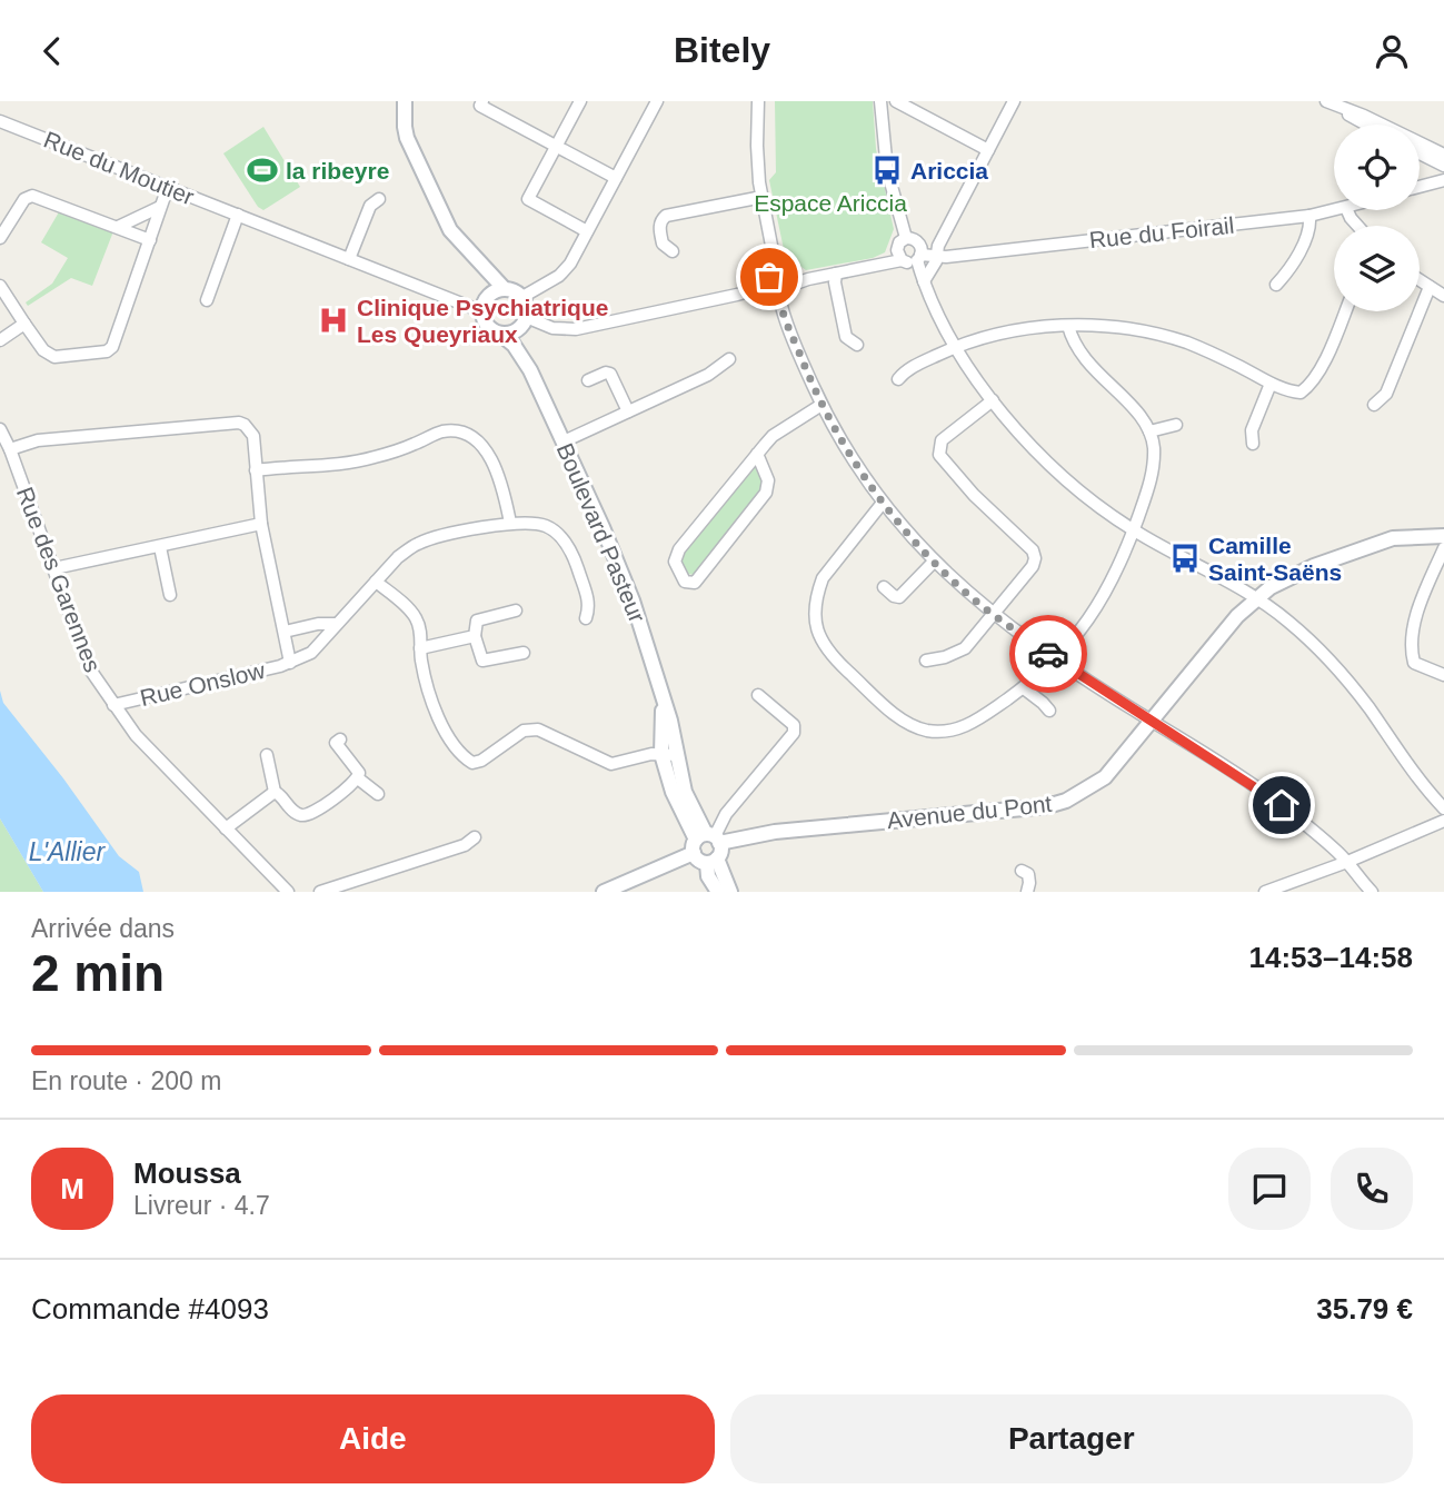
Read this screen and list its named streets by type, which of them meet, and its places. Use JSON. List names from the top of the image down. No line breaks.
{"streets":{"main road":["Boulevard Pasteur","Avenue du Pont"],"street":["Rue du Moutier","Rue du Foirail","Rue des Garennes","Rue Onslow"]},"crossings":[["Rue du Moutier","Boulevard Pasteur"],["Boulevard Pasteur","Avenue du Pont"],["Rue des Garennes","Rue Onslow"]],"water":["L'Allier"],"parks":["Espace Ariccia"],"places":{"sports":["la ribeyre"],"bus stop":["Ariccia","Camille Saint-Saëns"],"hospital":["Clinique Psychiatrique Les Queyriaux"]},"page":{"header":"Bitely","heading":["2 min","Arrivée dans","14:53–14:58"],"panel":["Moussa","Livreur · 4.7","Commande #4093","35.79 €"],"bar":"En route · 200 m","round":"M","buttons":["Aide","Partager"]}}
